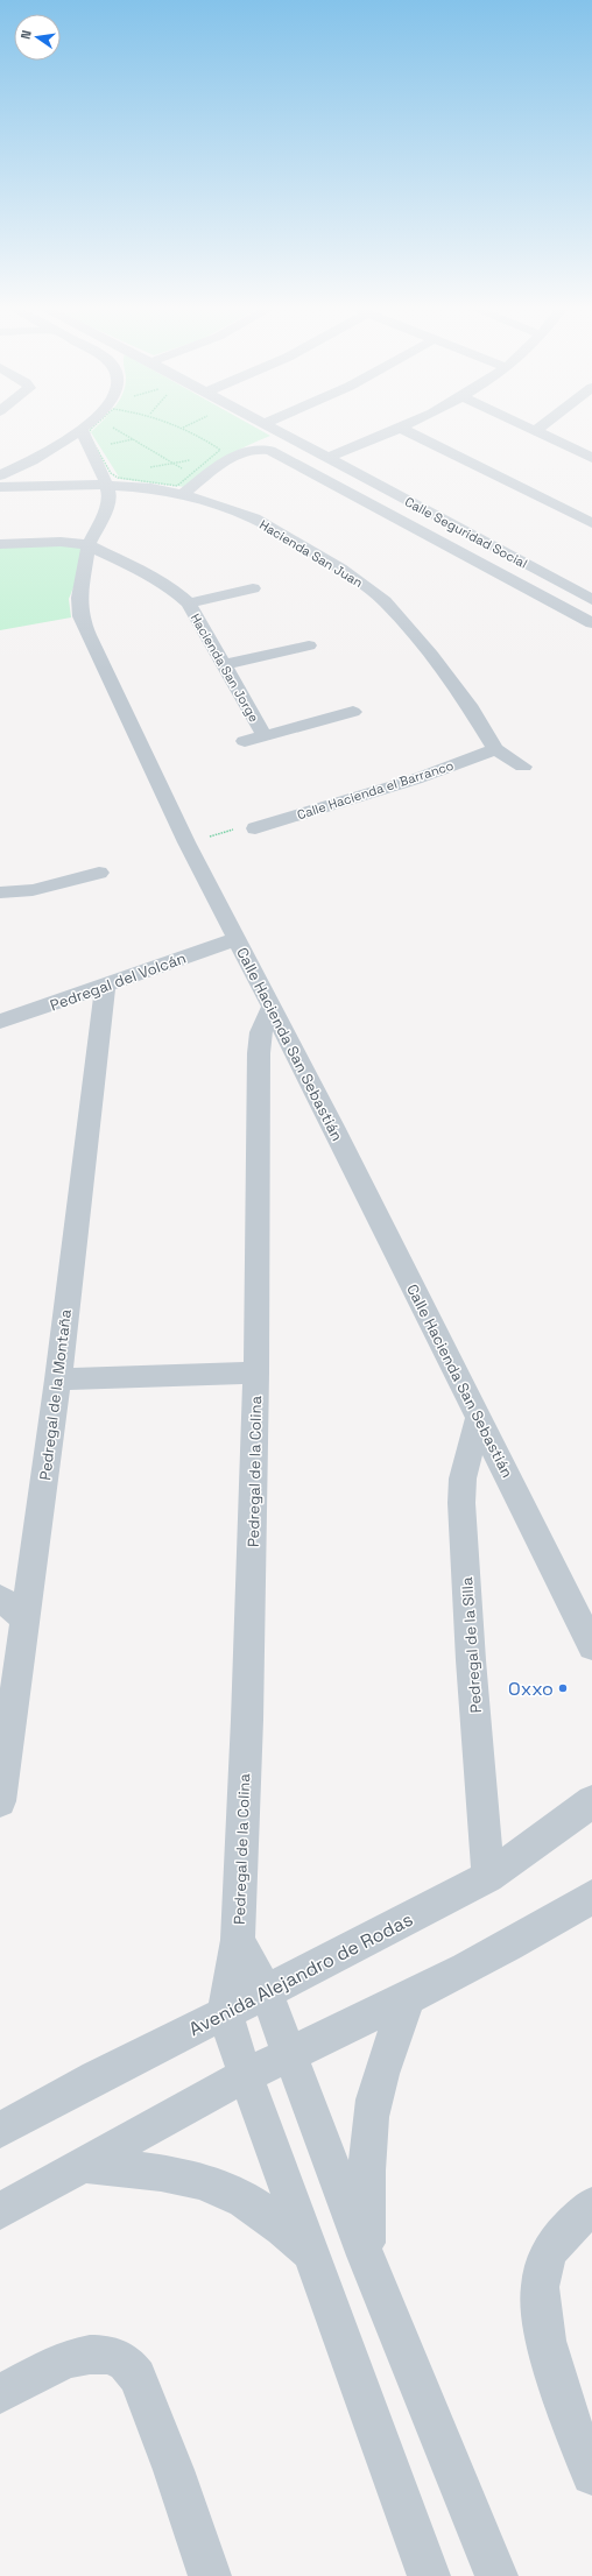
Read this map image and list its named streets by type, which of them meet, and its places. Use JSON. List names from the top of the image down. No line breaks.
{"streets":{"street":["Calle Seguridad Social","Hacienda San Juan","Hacienda San Jorge","Calle Hacienda el Barranco","Pedregal del Volcán","Calle Hacienda San Sebastián","Pedregal de la Montaña","Pedregal de la Colina","Pedregal de la Silla","Avenida Alejandro de Rodas"]},"crossings":[["Calle Seguridad Social","Hacienda San Juan"],["Hacienda San Juan","Calle Hacienda el Barranco"],["Hacienda San Juan","Calle Hacienda San Sebastián"],["Hacienda San Jorge","Calle Hacienda San Sebastián"],["Pedregal del Volcán","Calle Hacienda San Sebastián"],["Pedregal del Volcán","Pedregal de la Montaña"],["Calle Hacienda San Sebastián","Pedregal de la Colina"],["Calle Hacienda San Sebastián","Pedregal de la Silla"],["Pedregal de la Colina","Avenida Alejandro de Rodas"],["Pedregal de la Silla","Avenida Alejandro de Rodas"]],"places":["Oxxo"],"north":"left"}
